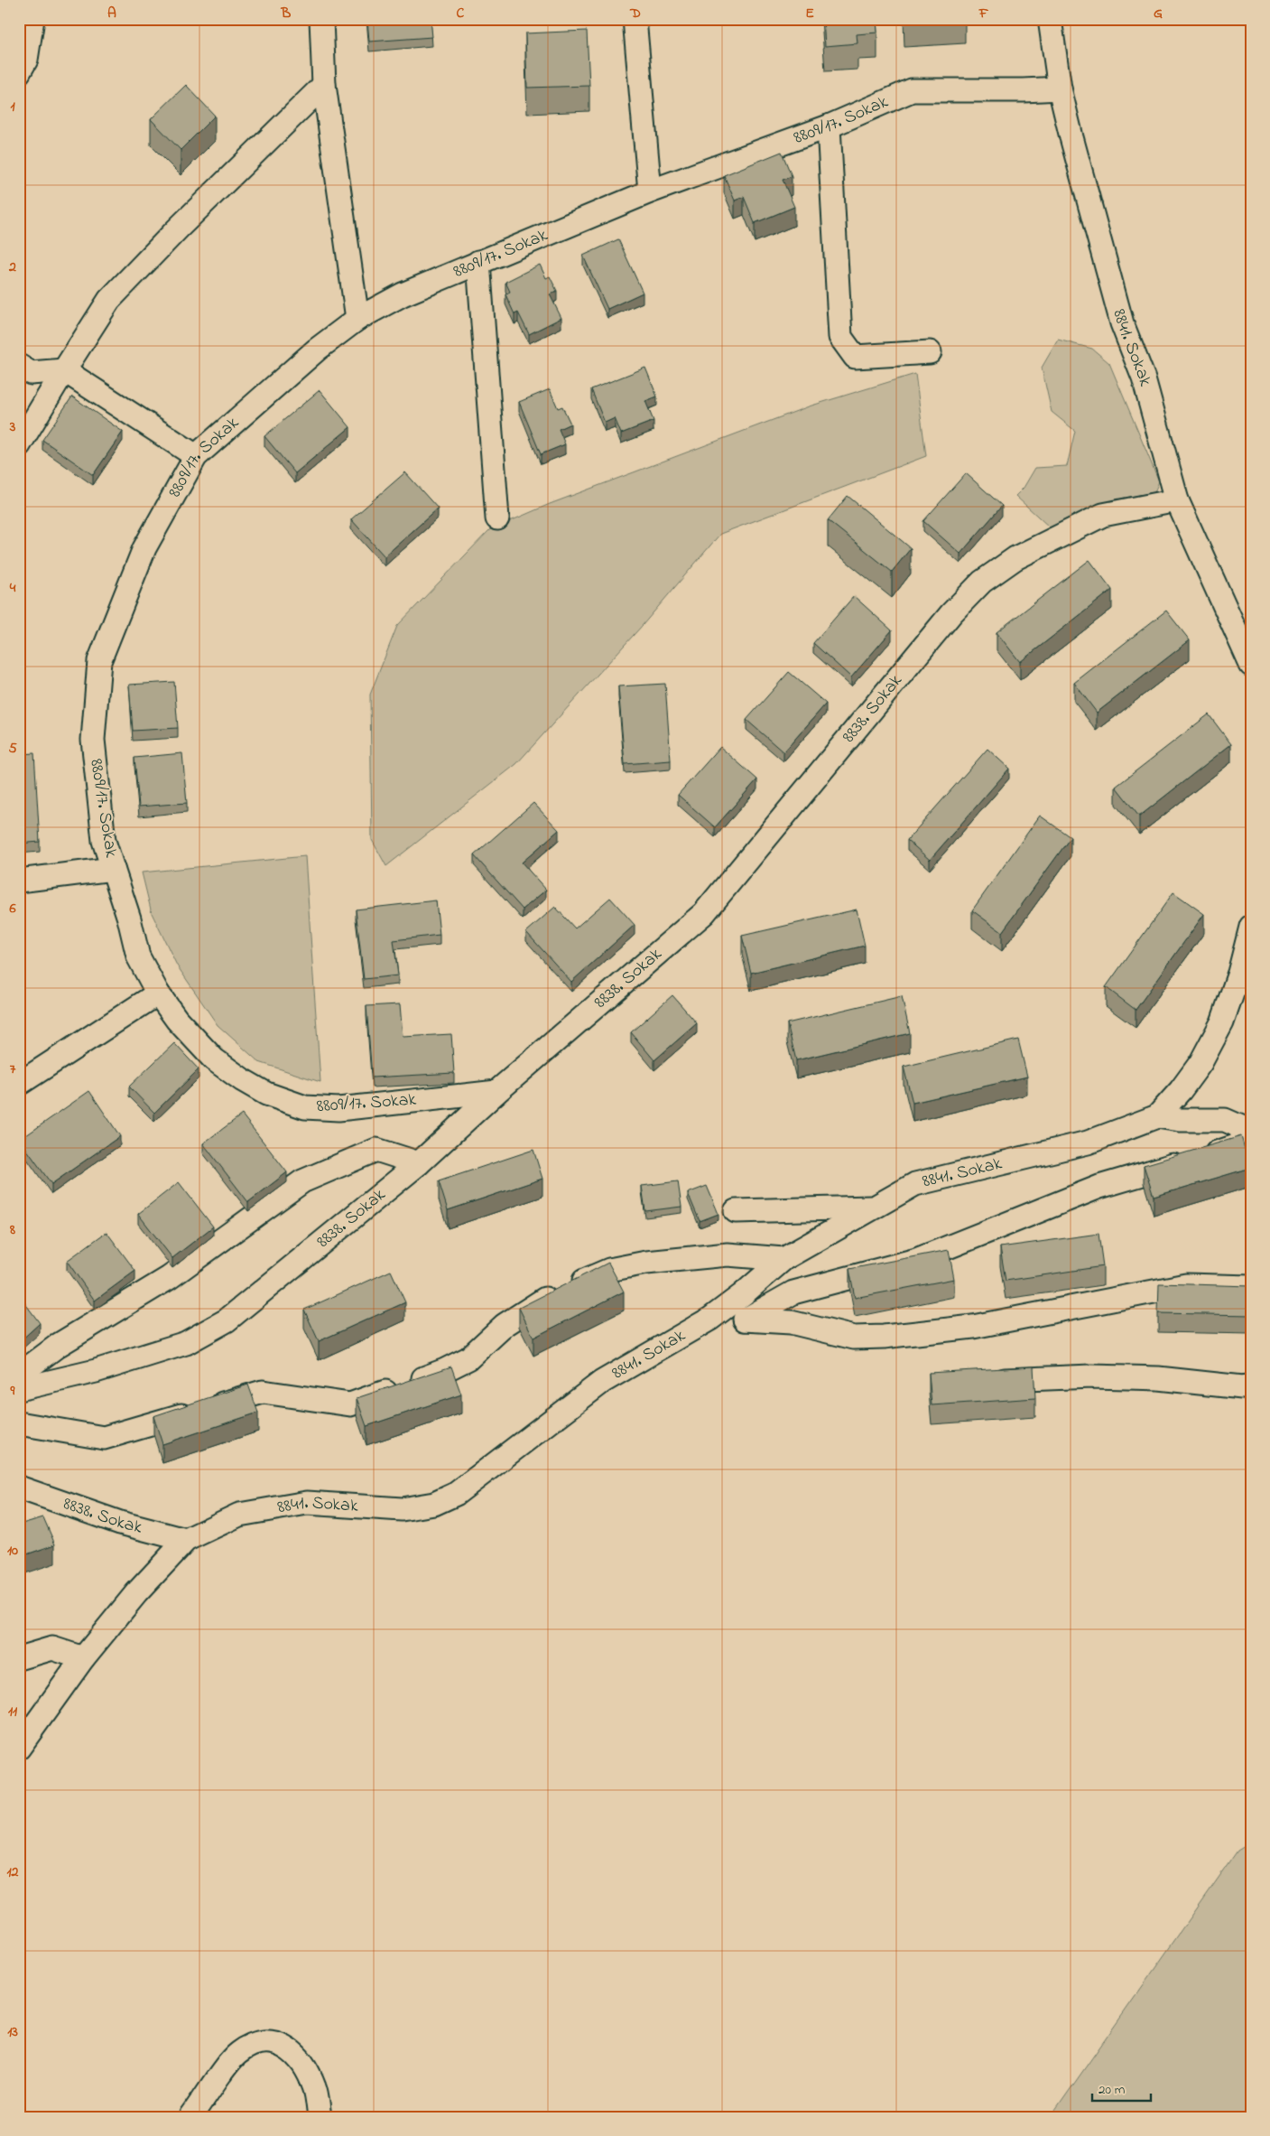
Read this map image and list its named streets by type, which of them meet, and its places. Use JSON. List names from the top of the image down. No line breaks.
{"streets":{"street":["8809/17. Sokak","8841. Sokak","8838. Sokak"]},"crossings":[["8809/17. Sokak","8841. Sokak"],["8809/17. Sokak","8838. Sokak"],["8841. Sokak","8838. Sokak"]],"scale_bar":"20 m","grid":{"columns":["A","B","C","D","E","F","G"],"rows":["1","2","3","4","5","6","7","8","9","10","11","12","13"]}}
